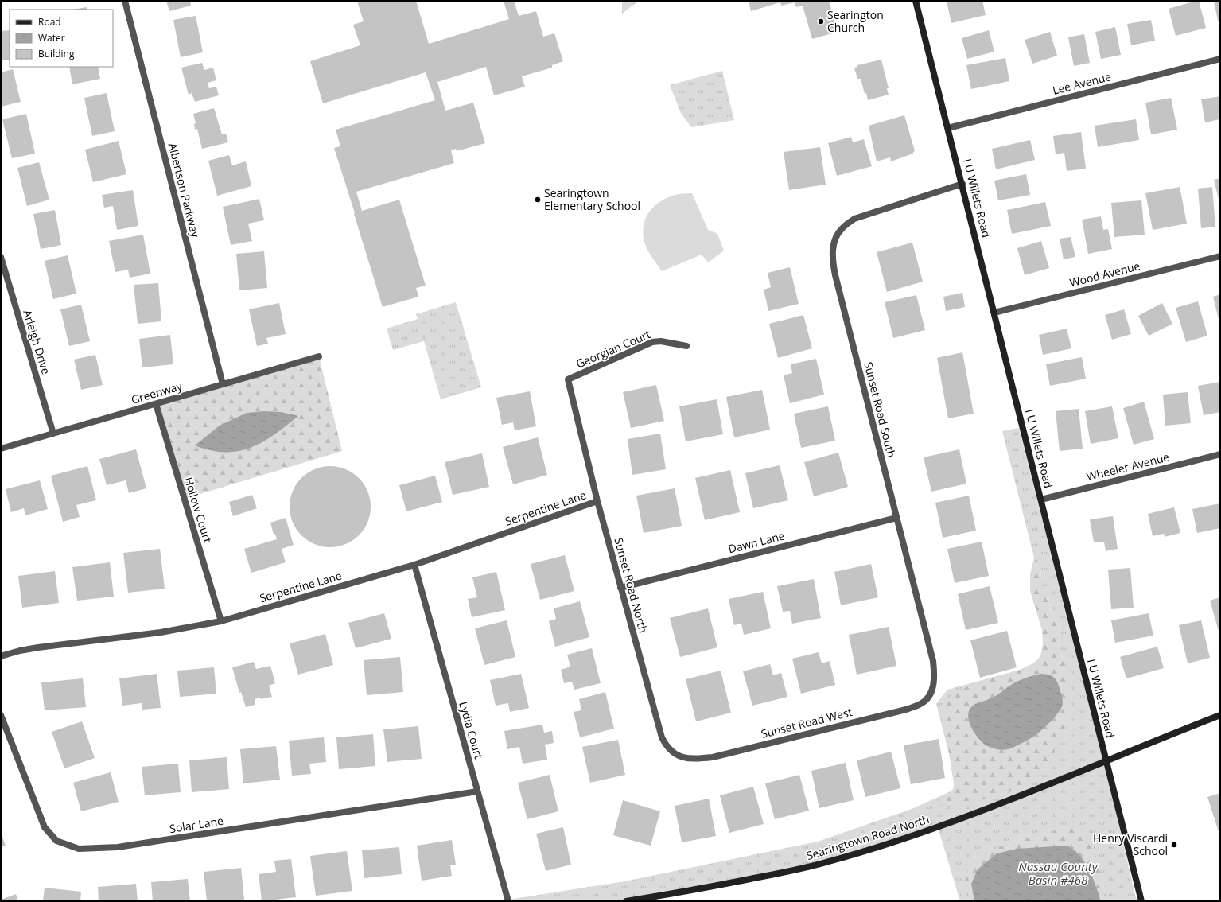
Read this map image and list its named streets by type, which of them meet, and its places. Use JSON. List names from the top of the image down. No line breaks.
{"streets":{"main road":["I U Willets Road","Searingtown Road North"],"street":["Lee Avenue","Albertson Parkway","Wood Avenue","Arleigh Drive","Georgian Court","Greenway","Sunset Road South","Wheeler Avenue","Serpentine Lane","Hollow Court","Dawn Lane","Sunset Road North","Sunset Road West","Lydia Court","Solar Lane"]},"crossings":[["Lee Avenue","I U Willets Road"],["Albertson Parkway","Greenway"],["I U Willets Road","Wood Avenue"],["I U Willets Road","Sunset Road South"],["I U Willets Road","Wheeler Avenue"],["I U Willets Road","Searingtown Road North"],["Arleigh Drive","Greenway"],["Georgian Court","Sunset Road North"],["Greenway","Hollow Court"],["Sunset Road South","Dawn Lane"],["Sunset Road South","Sunset Road West"],["Serpentine Lane","Hollow Court"],["Serpentine Lane","Sunset Road North"],["Serpentine Lane","Lydia Court"],["Dawn Lane","Sunset Road North"],["Sunset Road North","Sunset Road West"],["Lydia Court","Solar Lane"]],"water":["Nassau County Basin #468"],"places":["Searington Church","Searingtown Elementary School","Henry Viscardi School"],"legend":["Road","Water","Building"]}
